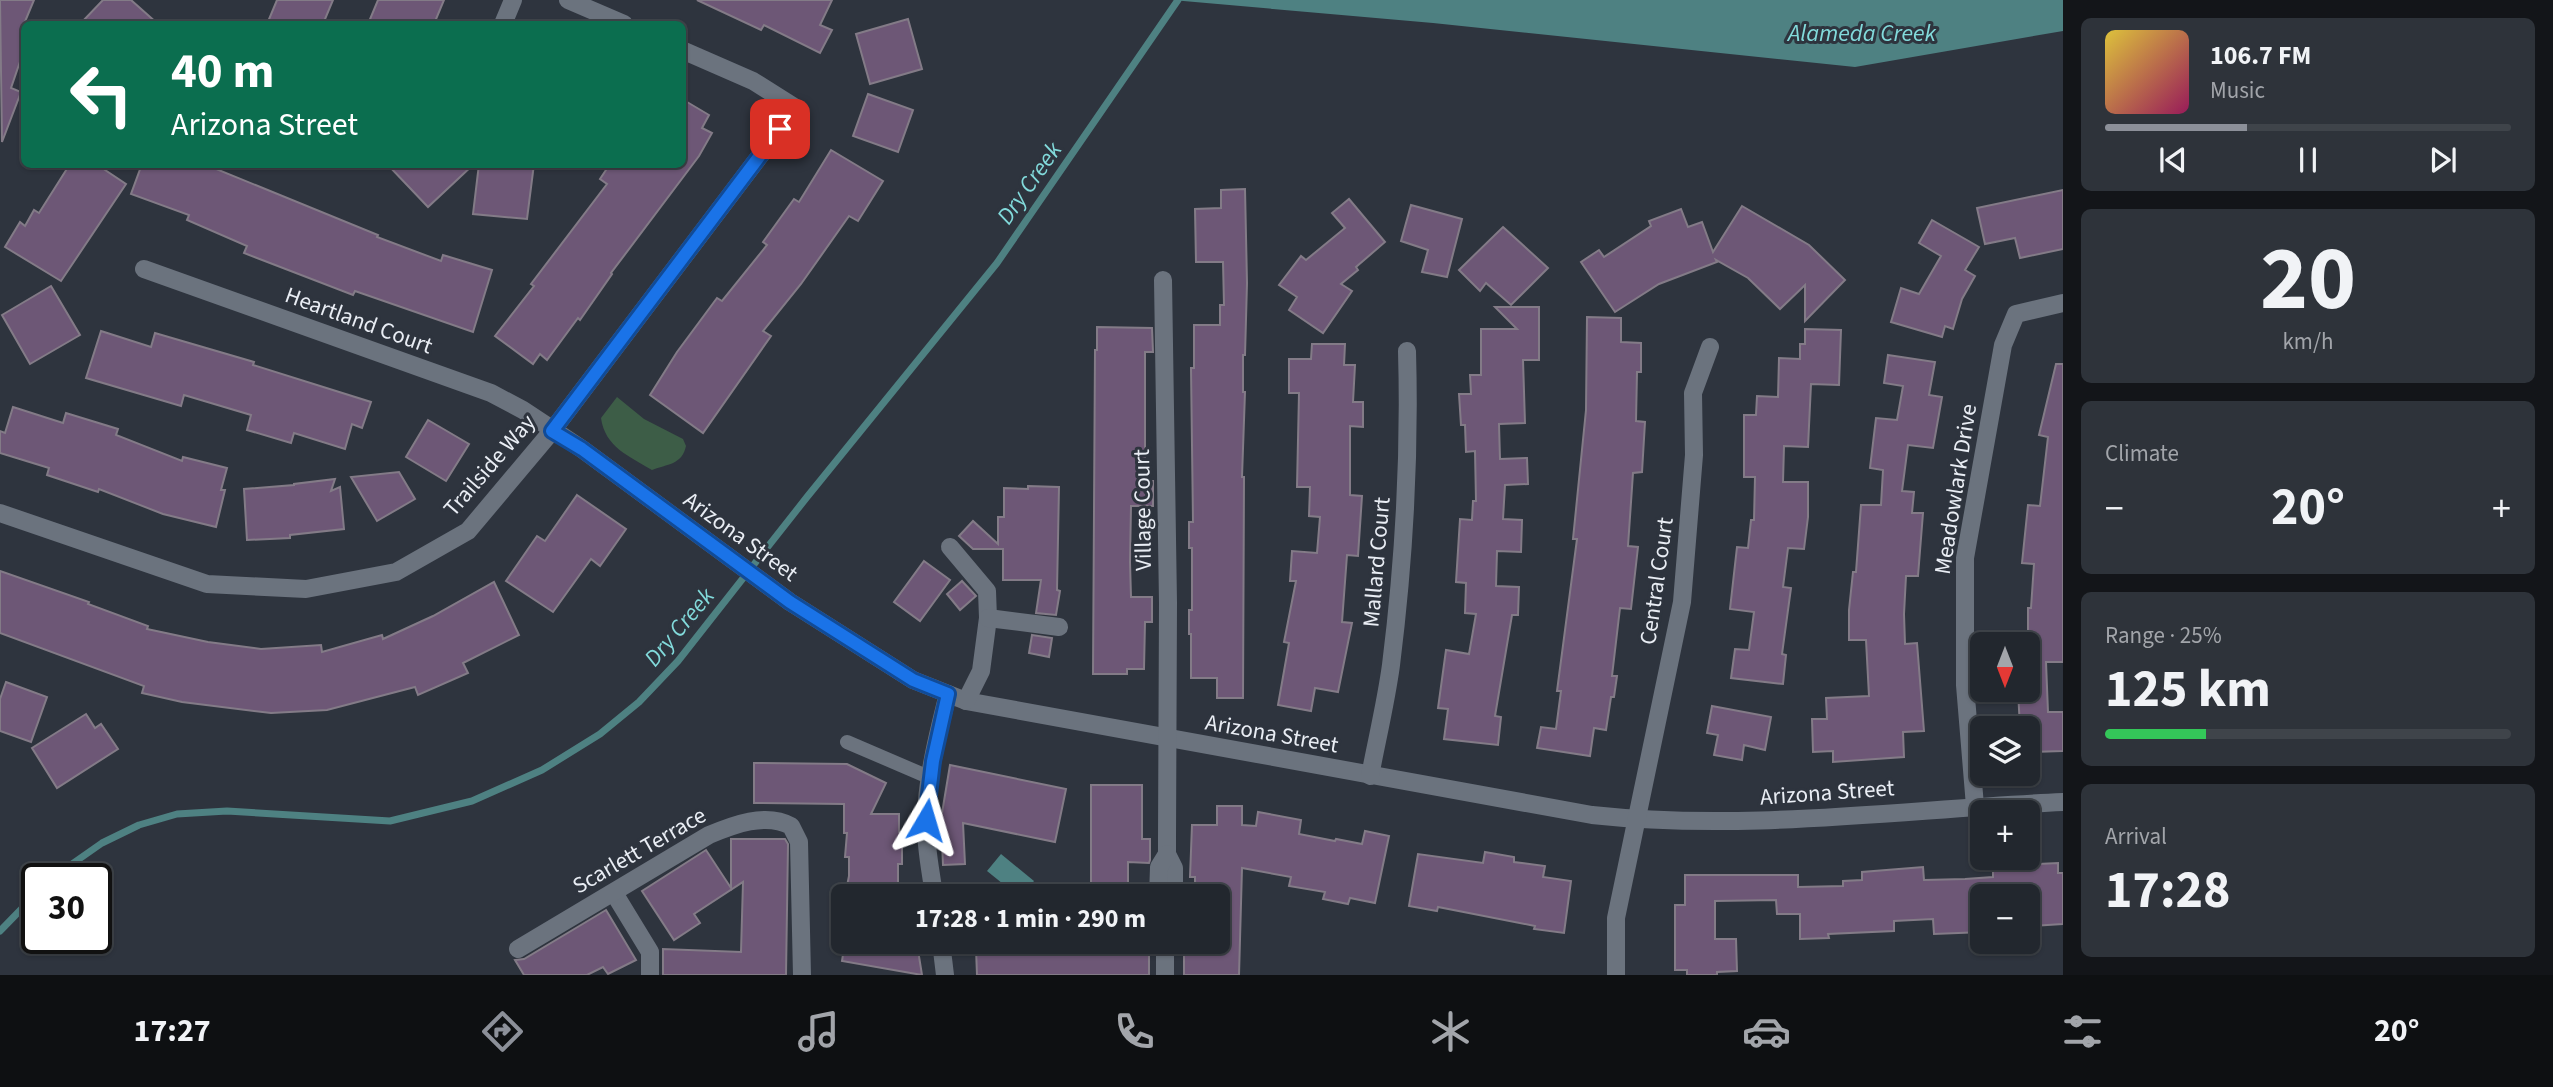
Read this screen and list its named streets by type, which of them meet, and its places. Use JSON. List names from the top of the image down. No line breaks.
{"streets":{"street":["Heartland Court","Trailside Way","Meadowlark Drive","Village Court","Arizona Street","Mallard Court","Central Court","Scarlett Terrace"]},"crossings":[["Heartland Court","Trailside Way"],["Heartland Court","Arizona Street"],["Trailside Way","Arizona Street"],["Village Court","Arizona Street"],["Arizona Street","Mallard Court"],["Arizona Street","Central Court"]],"water":["Alameda Creek","Dry Creek"],"north":"bottom","page":{"turn":["40 m","Arizona Street"],"song":["106.7 FM","Music"],"tile":[["20","km/h"],"Climate",["Range · 25%","125 km"],["Arrival","17:28"]],"heat":["−","20°","+"],"map_buttons":["+","−"],"limit":"30","trip":"17:28 · 1 min · 290 m","tabs":["17:27","20°"]}}
